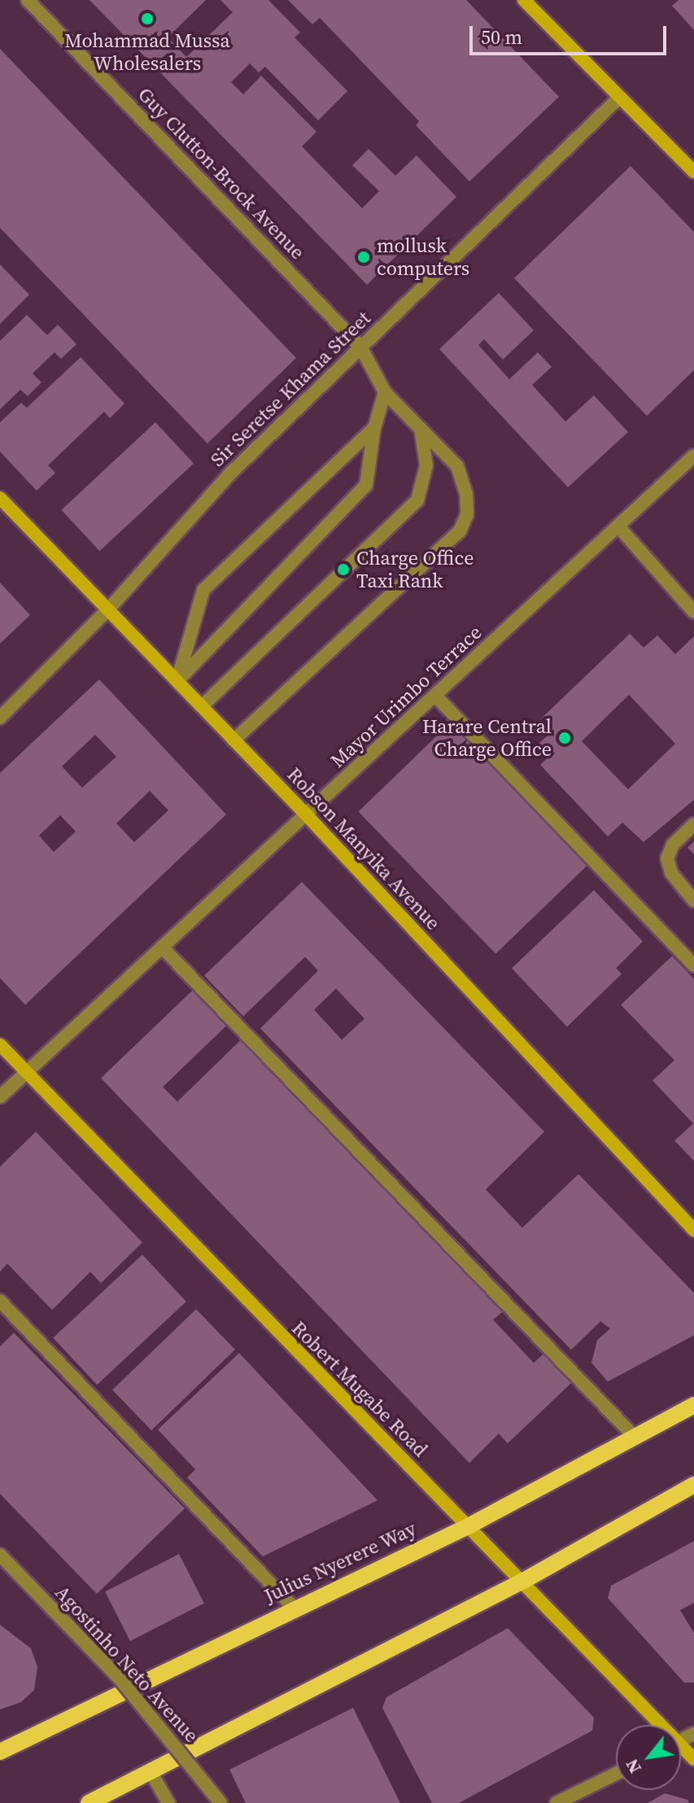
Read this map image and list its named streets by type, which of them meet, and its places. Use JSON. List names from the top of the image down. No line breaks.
{"streets":{"main road":["Robson Manyika Avenue","Robert Mugabe Road","Julius Nyerere Way"],"street":["Guy Clutton-Brock Avenue","Sir Seretse Khama Street","Mayor Urimbo Terrace","Agostinho Neto Avenue"]},"crossings":[["Guy Clutton-Brock Avenue","Sir Seretse Khama Street"],["Guy Clutton-Brock Avenue","Robson Manyika Avenue"],["Sir Seretse Khama Street","Robson Manyika Avenue"],["Mayor Urimbo Terrace","Robson Manyika Avenue"],["Mayor Urimbo Terrace","Robert Mugabe Road"],["Robert Mugabe Road","Julius Nyerere Way"]],"places":["Mohammad Mussa Wholesalers","mollusk computers","Charge Office Taxi Rank","Harare Central Charge Office"],"scale_bar":"50 m","north":"bottom left"}
